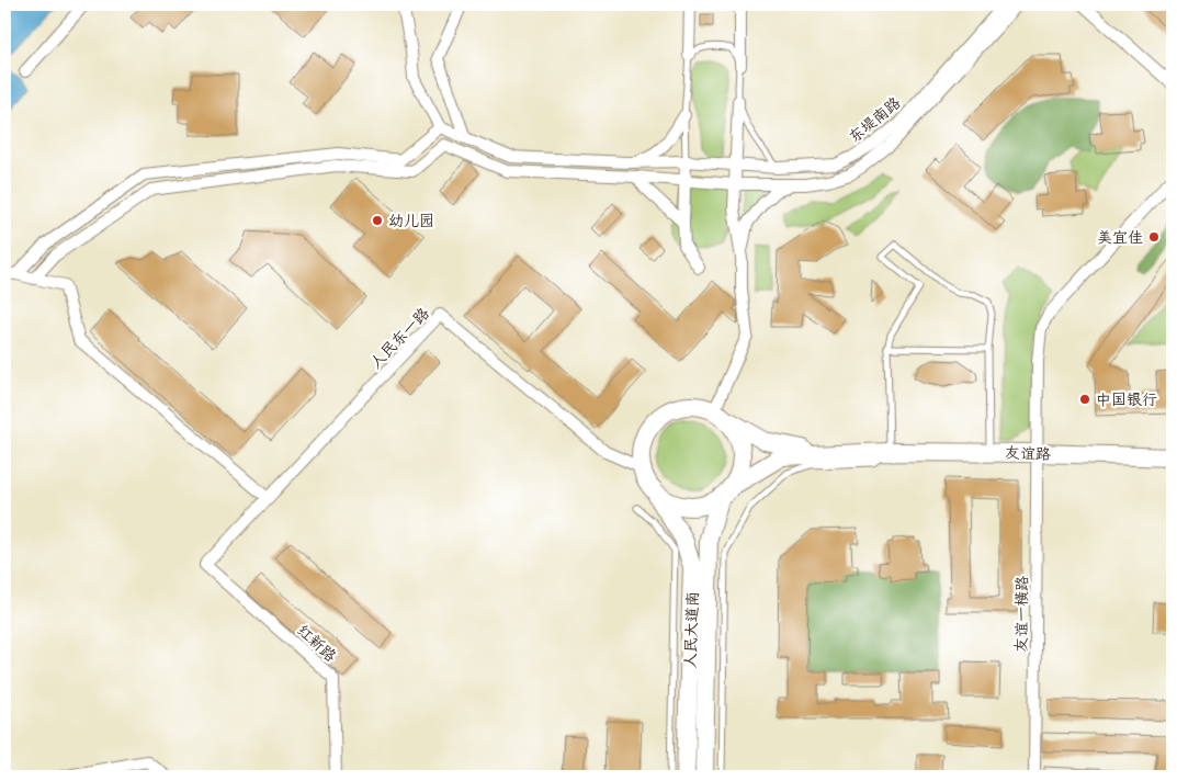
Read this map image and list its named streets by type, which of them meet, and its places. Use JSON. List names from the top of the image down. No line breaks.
{"streets":{"main road":["友谊路","人民大道南"],"street":["东堤南路","人民东一路","友谊一横路","红新路"]},"crossings":[["人民东一路","友谊路"],["人民东一路","人民大道南"],["人民东一路","红新路"],["友谊路","友谊一横路"],["友谊路","人民大道南"]],"places":["幼儿园","美宜佳","中国银行"]}
